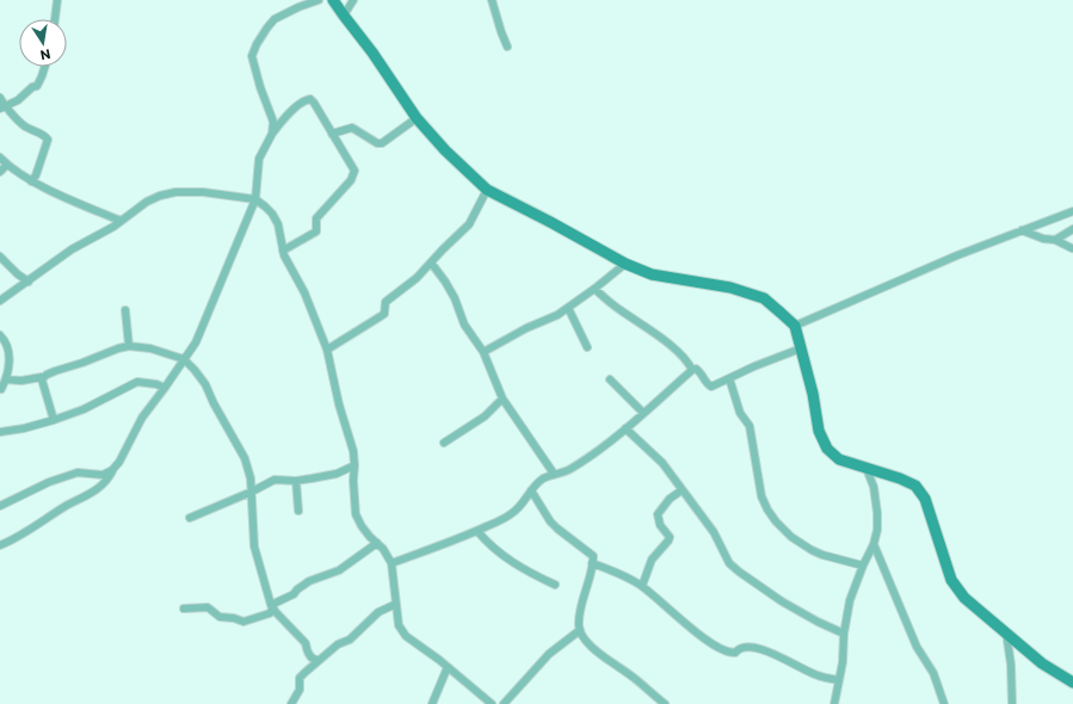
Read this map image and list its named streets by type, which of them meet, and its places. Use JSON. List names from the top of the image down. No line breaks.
{"north":"bottom"}
